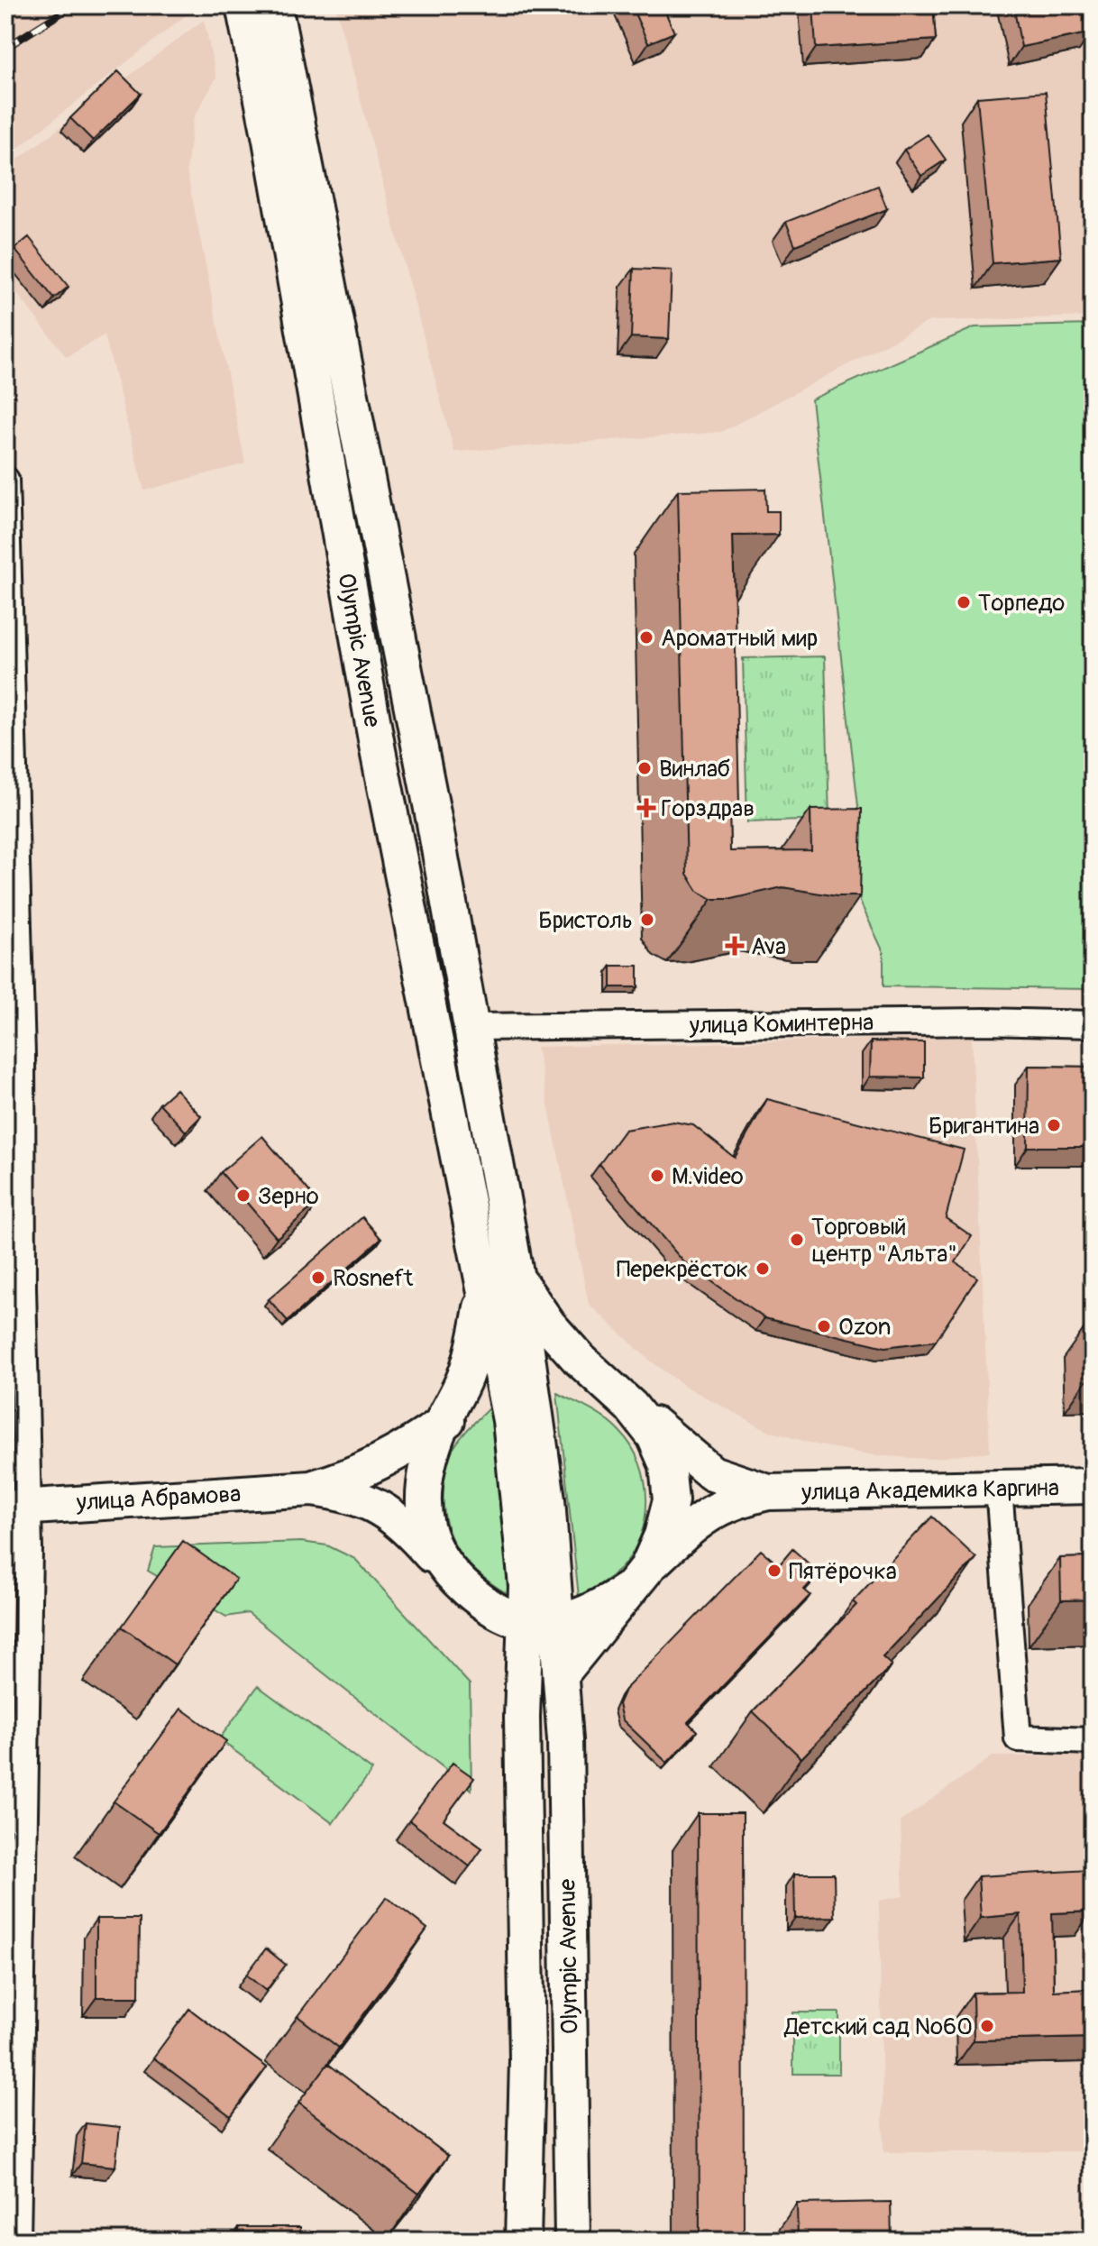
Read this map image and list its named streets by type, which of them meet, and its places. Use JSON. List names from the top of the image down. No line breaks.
{"streets":{"main road":["Olympic Avenue","улица Академика Каргина","улица Абрамова"],"street":["улица Коминтерна"]},"crossings":[["Olympic Avenue","улица Коминтерна"]],"places":{"other":["Торпедо","Ароматный мир","Винлаб","Бристоль","Бригантина","M.video","Зерно","Торговый центр \"Альта\"","Перекрёсток","Rosneft","Ozon","Пятёрочка","Детский сад №60"],"health":["Горздрав","Ava"]}}
